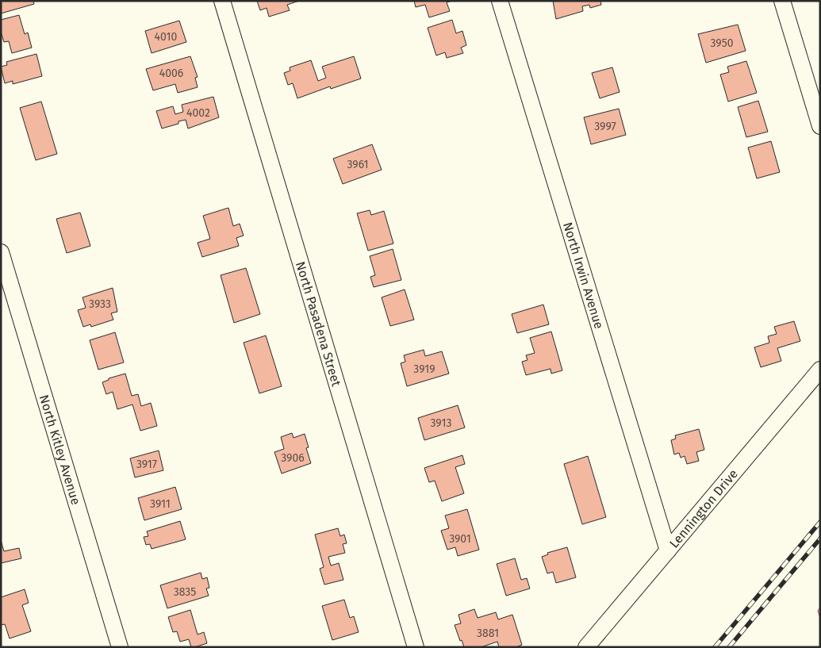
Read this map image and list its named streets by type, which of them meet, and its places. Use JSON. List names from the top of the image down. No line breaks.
{"streets":{"street":["North Irwin Avenue","North Pasadena Street","North Kitley Avenue","Lennington Drive"]},"crossings":[["North Irwin Avenue","Lennington Drive"]],"house_numbers":["4010","3950","4006","4002","3997","3961","3933","3919","3913","3906","3917","3911","3901","3835","3881"]}
